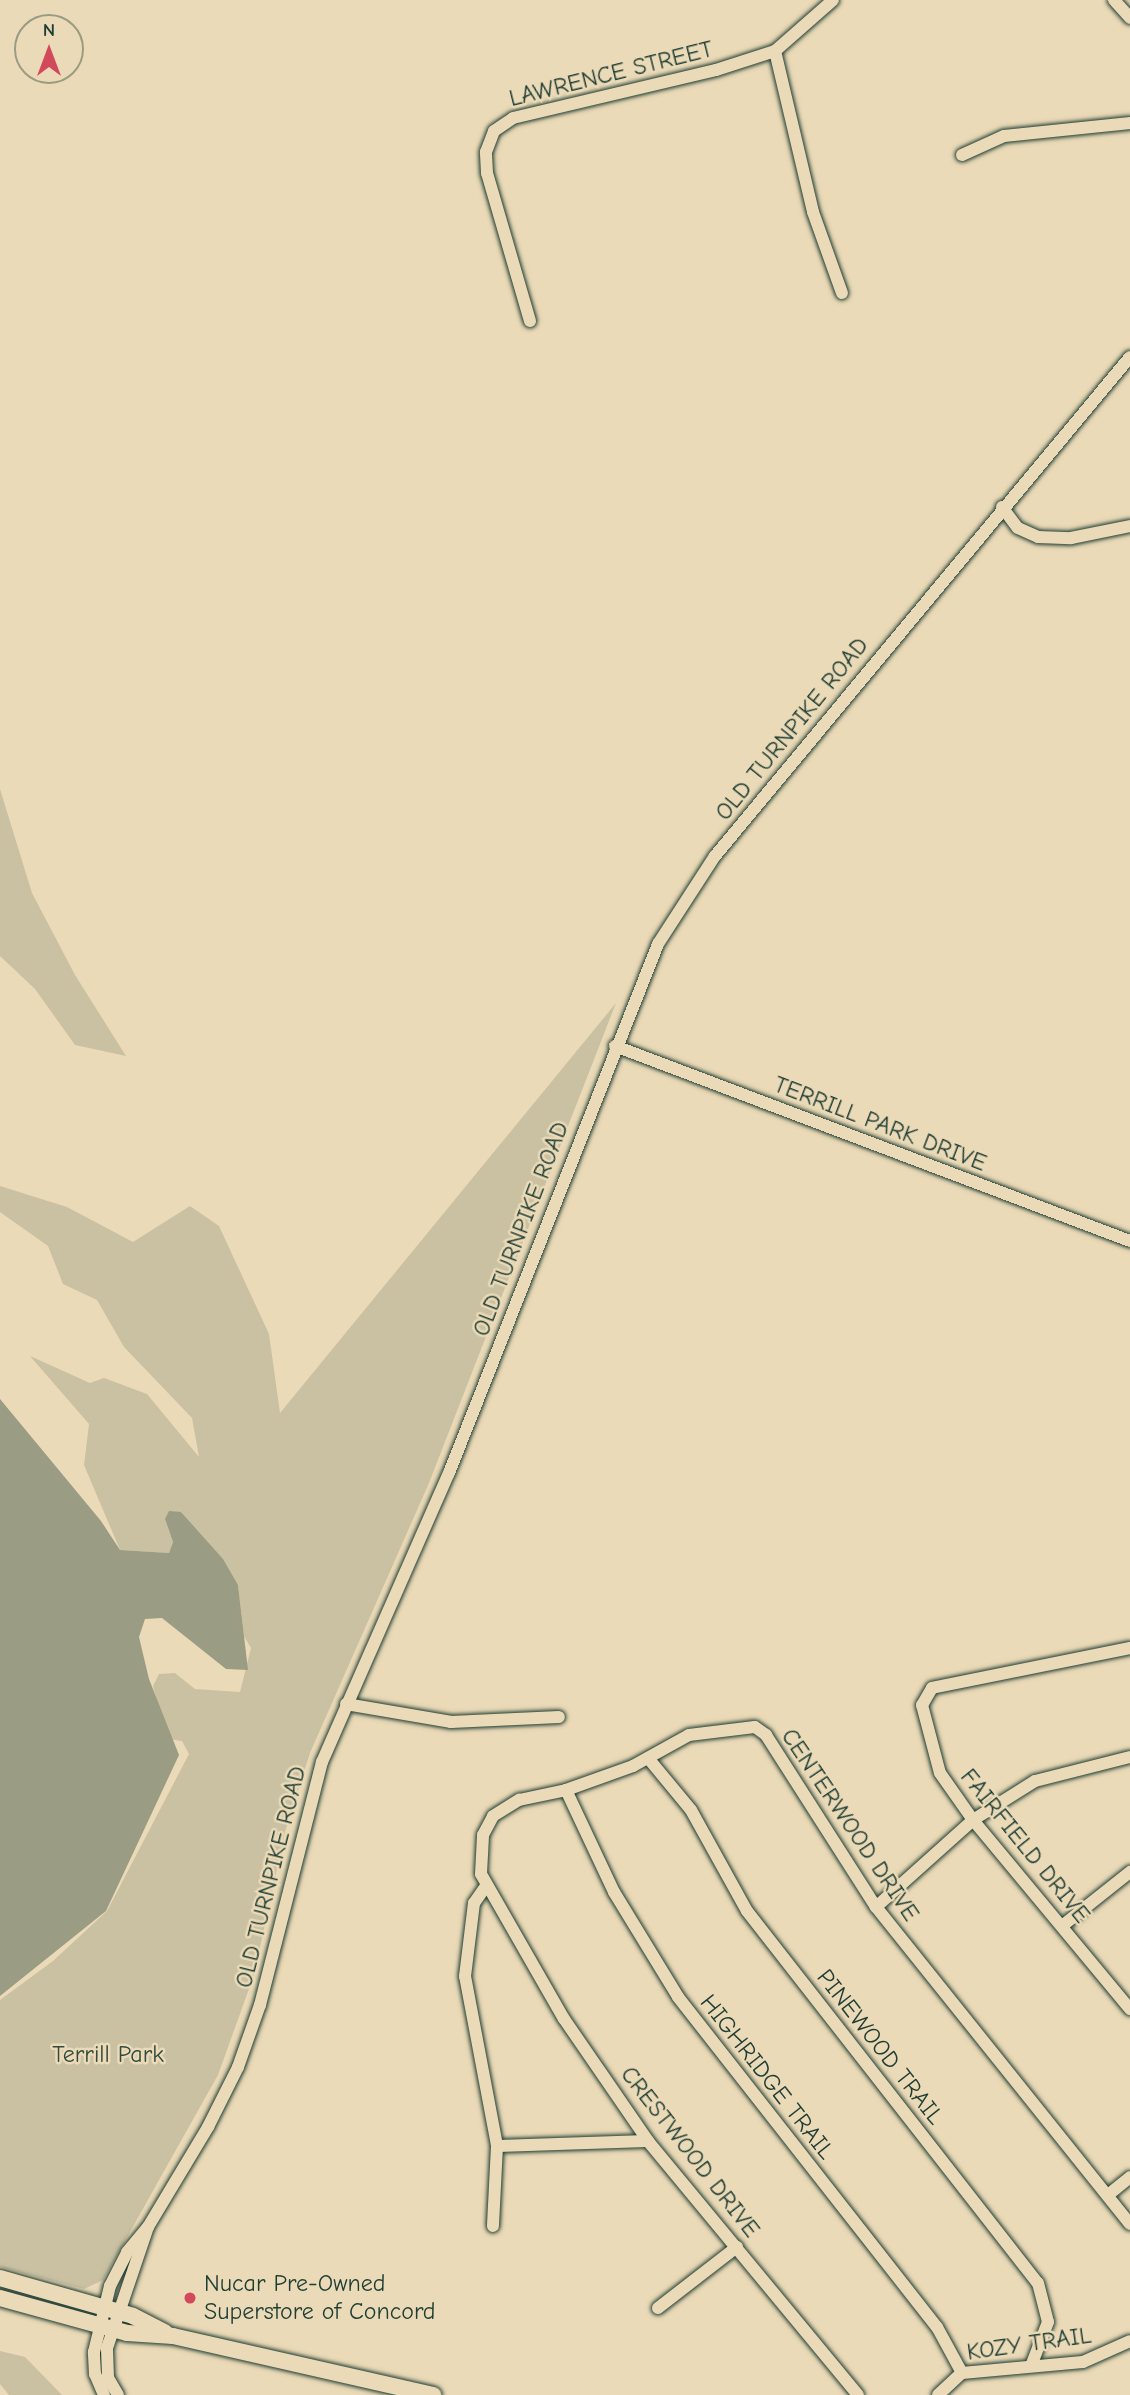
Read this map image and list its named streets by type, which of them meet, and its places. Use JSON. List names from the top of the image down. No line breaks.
{"streets":{"street":["LAWRENCE STREET","OLD TURNPIKE ROAD","TERRILL PARK DRIVE","CENTERWOOD DRIVE","FAIRFIELD DRIVE","PINEWOOD TRAIL","HIGHRIDGE TRAIL","CRESTWOOD DRIVE","KOZY TRAIL"]},"crossings":[["OLD TURNPIKE ROAD","TERRILL PARK DRIVE"],["CENTERWOOD DRIVE","PINEWOOD TRAIL"],["CENTERWOOD DRIVE","HIGHRIDGE TRAIL"],["CENTERWOOD DRIVE","CRESTWOOD DRIVE"],["PINEWOOD TRAIL","KOZY TRAIL"],["HIGHRIDGE TRAIL","KOZY TRAIL"]],"parks":["Terrill Park"],"places":["Nucar Pre-Owned Superstore of Concord"],"north":"top"}
